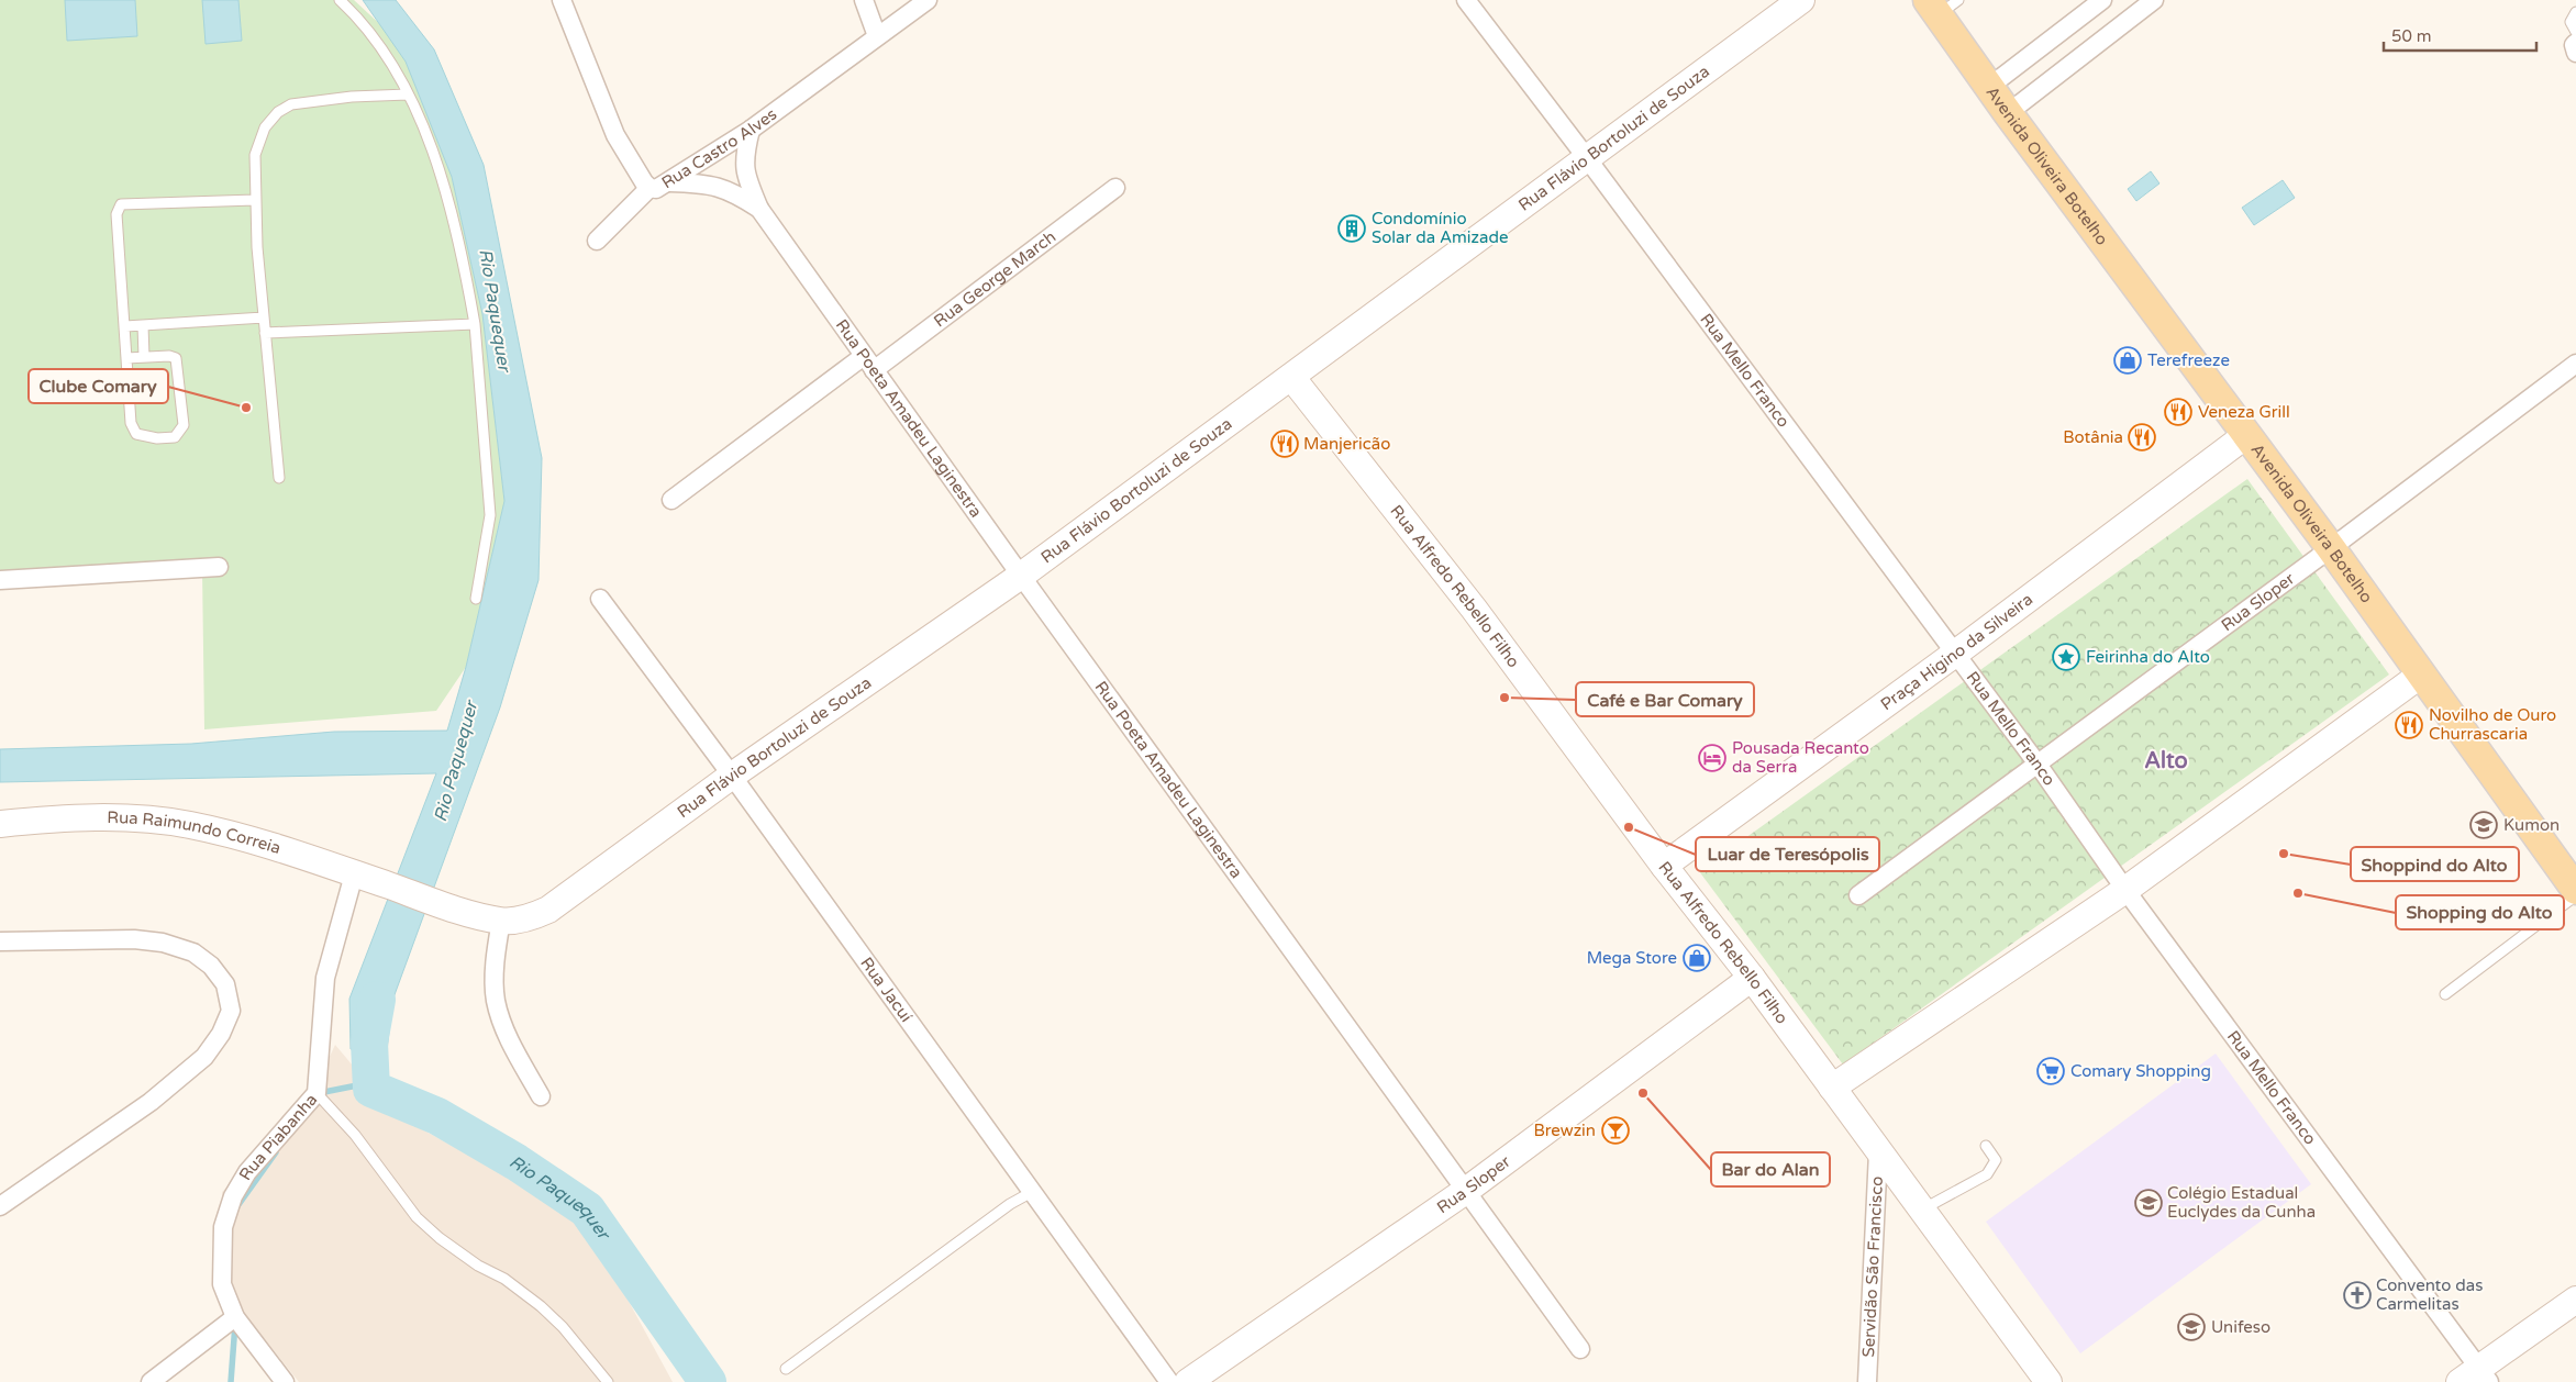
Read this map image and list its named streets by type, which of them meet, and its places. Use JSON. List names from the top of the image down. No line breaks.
{"streets":{"main road":["Avenida Oliveira Botelho"],"street":["Rua Flávio Bortoluzi de Souza","Rua Castro Alves","Rua George March","Rua Mello Franco","Rua Poeta Amadeu Laginestra","Rua Alfredo Rebello Filho","Rua Sloper","Praça Higino da Silveira","Rua Raimundo Correia","Rua Jacuí","Rua Piabanha","Servidão São Francisco"]},"crossings":[["Rua Flávio Bortoluzi de Souza","Rua Mello Franco"],["Rua Flávio Bortoluzi de Souza","Rua Poeta Amadeu Laginestra"],["Rua Flávio Bortoluzi de Souza","Rua Alfredo Rebello Filho"],["Rua Flávio Bortoluzi de Souza","Rua Raimundo Correia"],["Rua Flávio Bortoluzi de Souza","Rua Jacuí"],["Rua Castro Alves","Rua Poeta Amadeu Laginestra"],["Avenida Oliveira Botelho","Rua Sloper"],["Avenida Oliveira Botelho","Praça Higino da Silveira"],["Rua George March","Rua Poeta Amadeu Laginestra"],["Rua Mello Franco","Rua Sloper"],["Rua Mello Franco","Praça Higino da Silveira"],["Rua Poeta Amadeu Laginestra","Rua Sloper"],["Rua Alfredo Rebello Filho","Rua Sloper"],["Rua Alfredo Rebello Filho","Praça Higino da Silveira"],["Rua Alfredo Rebello Filho","Servidão São Francisco"],["Rua Raimundo Correia","Rua Piabanha"]],"districts":["Alto"],"water":["Rio Paquequer"],"places":{"building":["Condomínio Solar da Amizade"],"shop":["Terefreeze","Mega Store"],"other":["Clube Comary","Café e Bar Comary","Luar de Teresópolis","Shoppind do Alto","Shopping do Alto","Bar do Alan"],"restaurant":["Veneza Grill","Botânia","Manjericão","Novilho de Ouro Churrascaria"],"place":["Feirinha do Alto"],"hotel":["Pousada Recanto da Serra"],"school or university":["Kumon","Colégio Estadual Euclydes da Cunha","Unifeso"],"supermarket":["Comary Shopping"],"bar":["Brewzin"],"church":["Convento das Carmelitas"]},"scale_bar":"50 m"}
